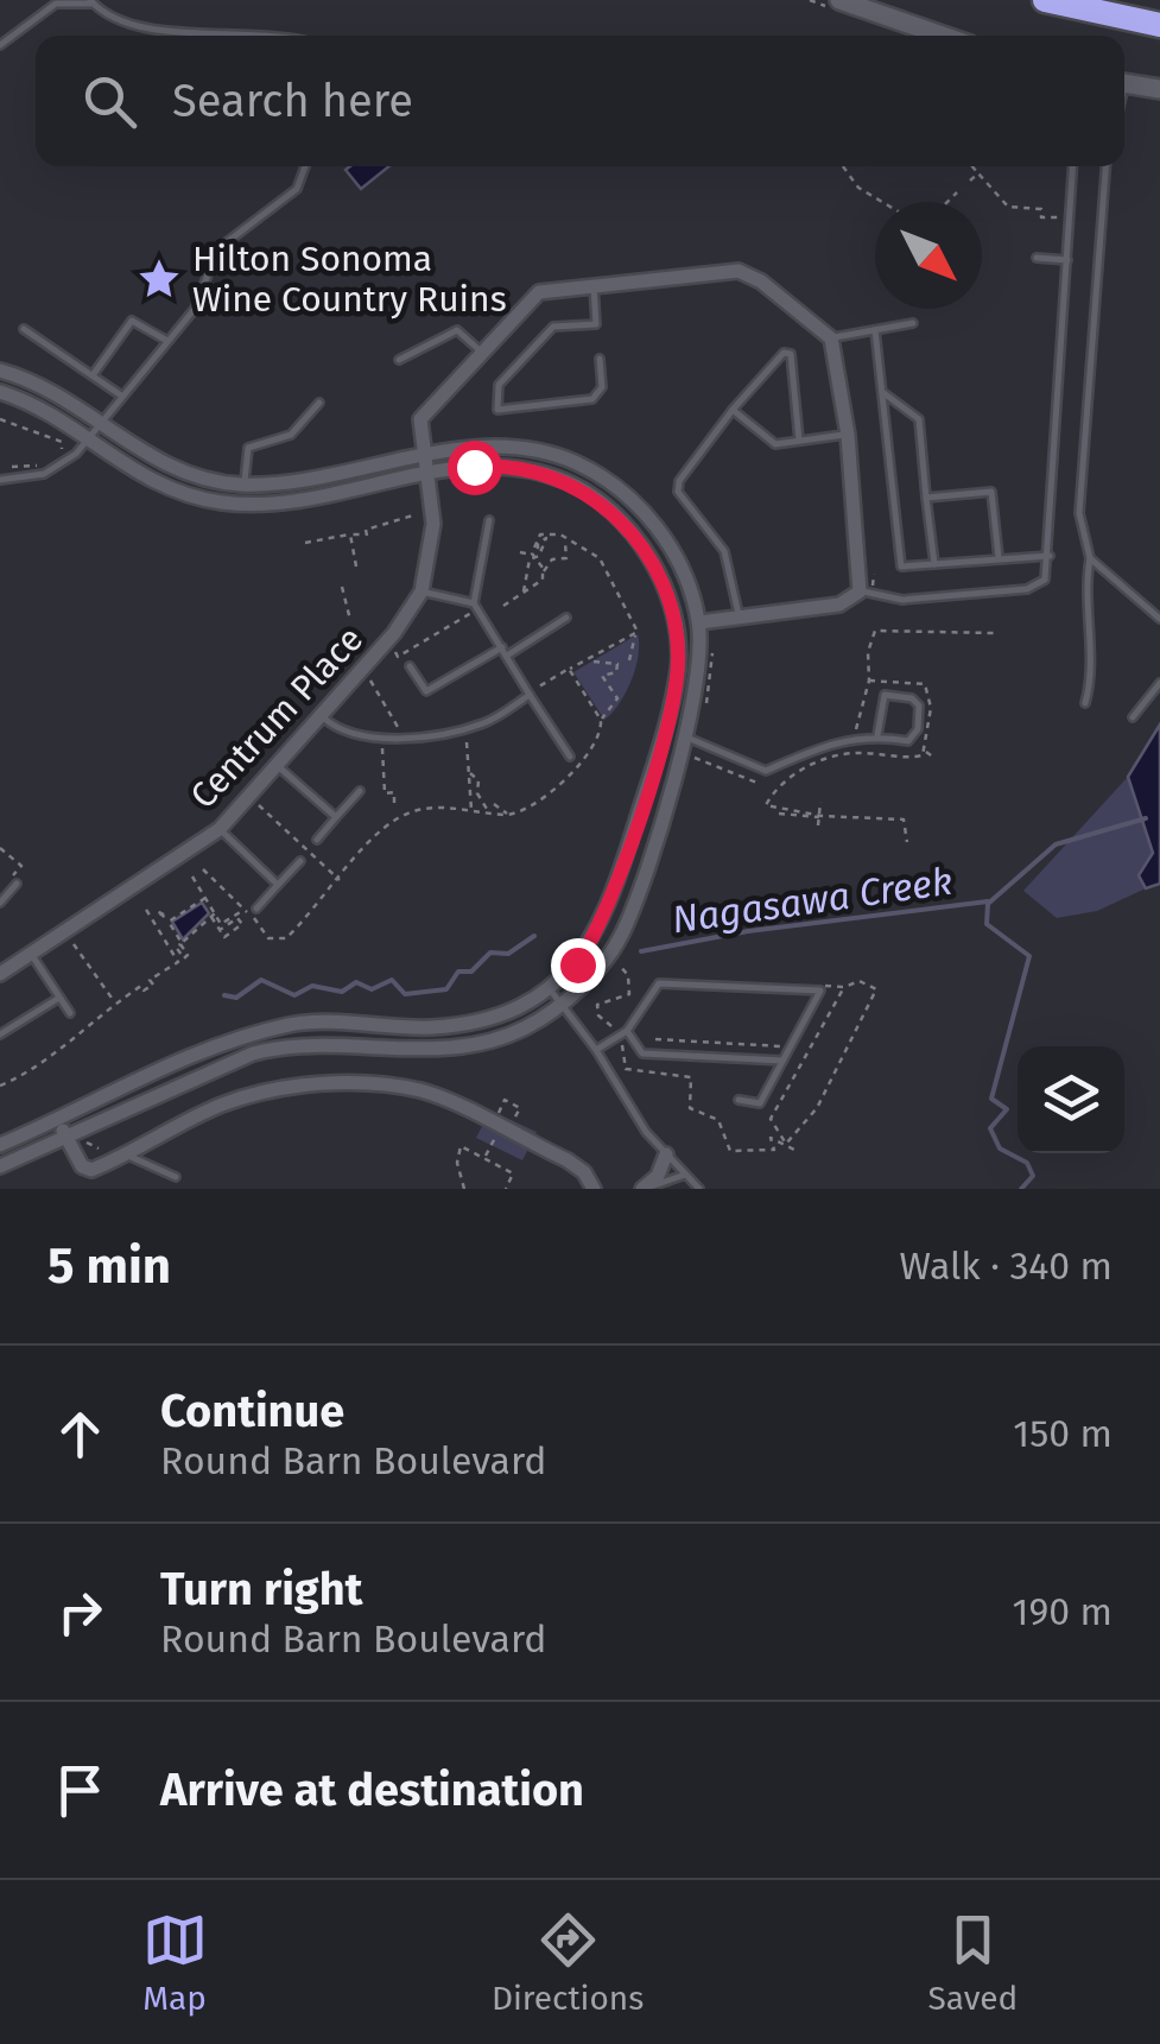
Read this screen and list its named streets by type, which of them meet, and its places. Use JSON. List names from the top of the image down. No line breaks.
{"streets":{"street":["Centrum Place"]},"water":["Nagasawa Creek"],"places":{"place":["Hilton Sonoma Wine Country Ruins"]},"north":"bottom right","page":{"search":"Search here","heading":["5 min","Walk · 340 m"],"list":[["Continue","Round Barn Boulevard","150 m"],["Turn right","Round Barn Boulevard","190 m"],"Arrive at destination"],"nav":["Map","Directions","Saved"]}}
